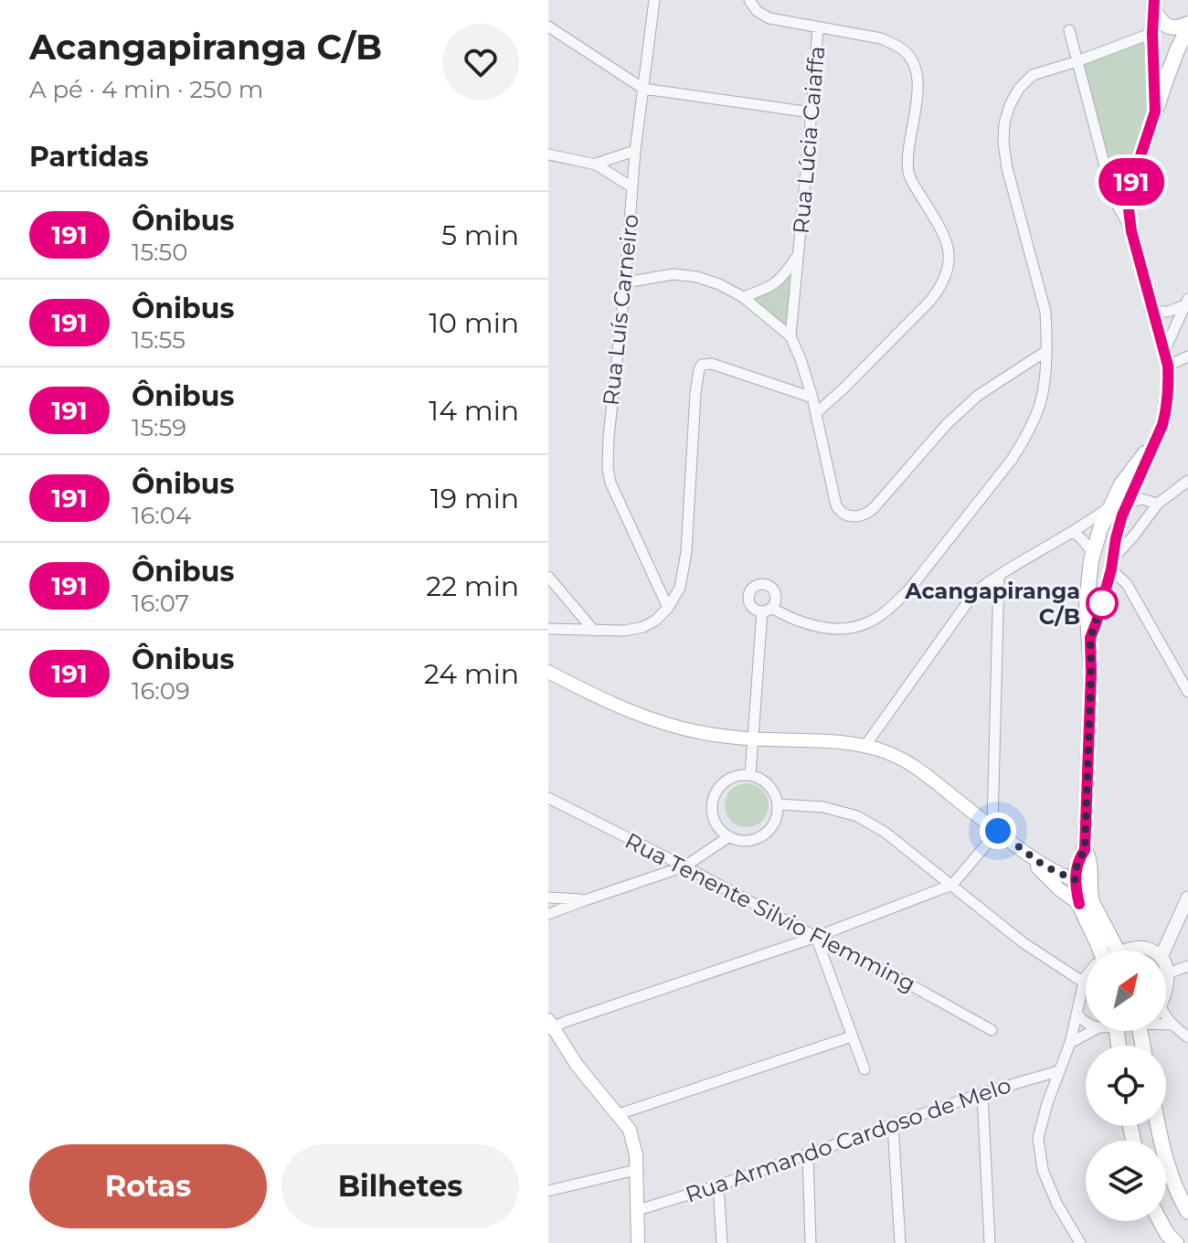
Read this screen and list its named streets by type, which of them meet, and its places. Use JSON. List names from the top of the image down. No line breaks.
{"streets":{"street":["Rua Lúcia Caiaffa","Rua Luís Carneiro","Rua Tenente Silvio Flemming","Rua Armando Cardoso de Melo"]},"places":["Acangapiranga C/B"],"lines":["bus line 191"],"north":"top right","page":{"heading":[["Acangapiranga C/B","A pé · 4 min · 250 m"],"Partidas"],"on_map":"191","list":[{"mark":"191","name":"Ônibus","note":"15:50","value":"5 min"},{"mark":"191","name":"Ônibus","note":"15:55","value":"10 min"},{"mark":"191","name":"Ônibus","note":"15:59","value":"14 min"},{"mark":"191","name":"Ônibus","note":"16:04","value":"19 min"},{"mark":"191","name":"Ônibus","note":"16:07","value":"22 min"},{"mark":"191","name":"Ônibus","note":"16:09","value":"24 min"}],"buttons":["Rotas","Bilhetes"]}}
